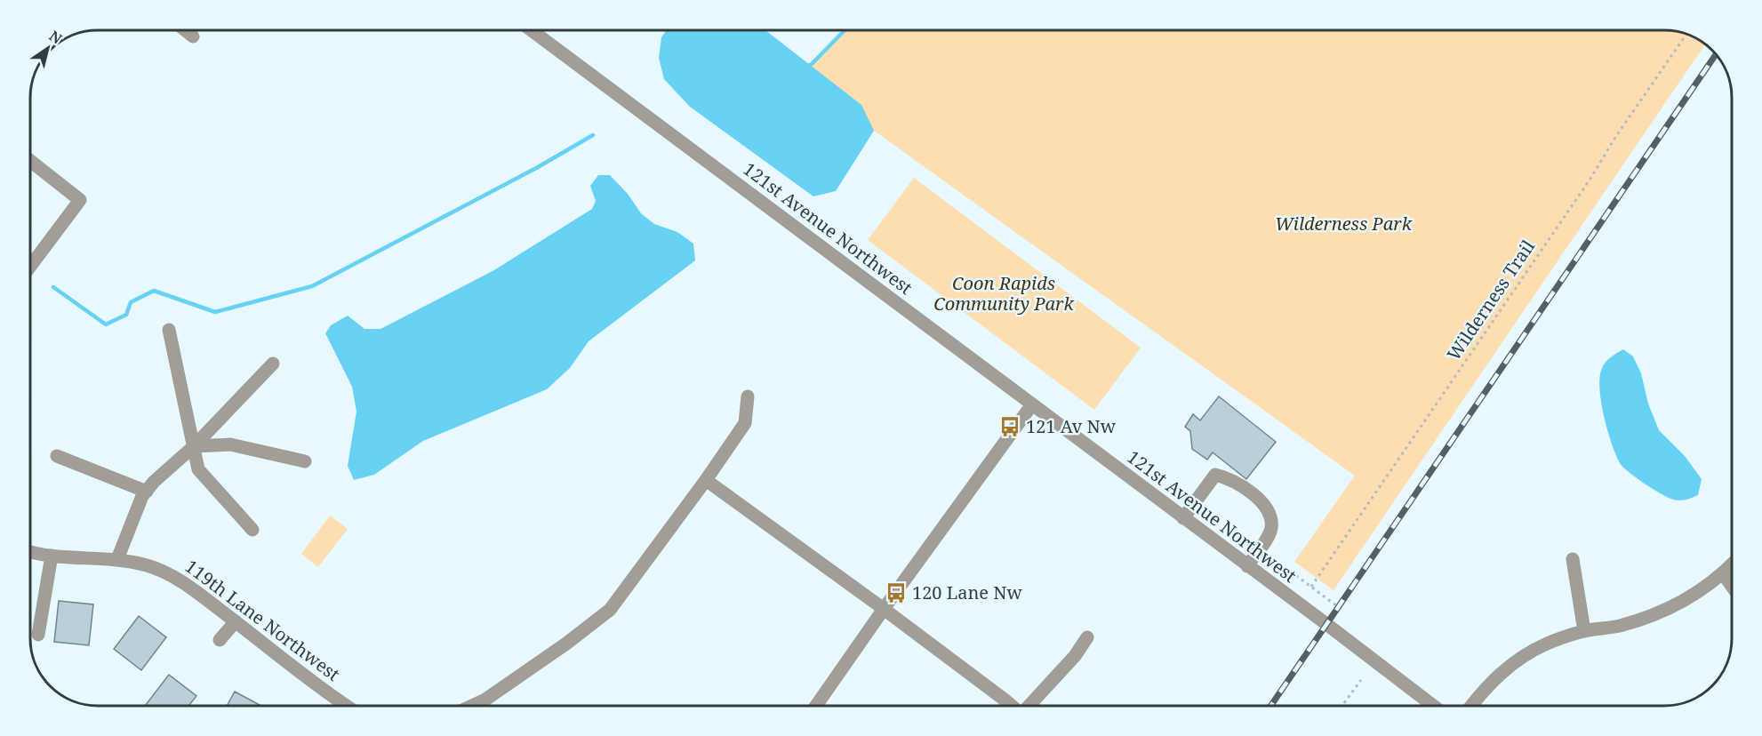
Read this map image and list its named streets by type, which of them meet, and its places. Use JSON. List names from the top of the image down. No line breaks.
{"streets":{"street":["121st Avenue Northwest","119th Lane Northwest"],"path":["Wilderness Trail"]},"parks":["Wilderness Park","Coon Rapids Community Park"],"places":{"bus stop":["121 Av Nw","120 Lane Nw"]},"north":"top right"}
